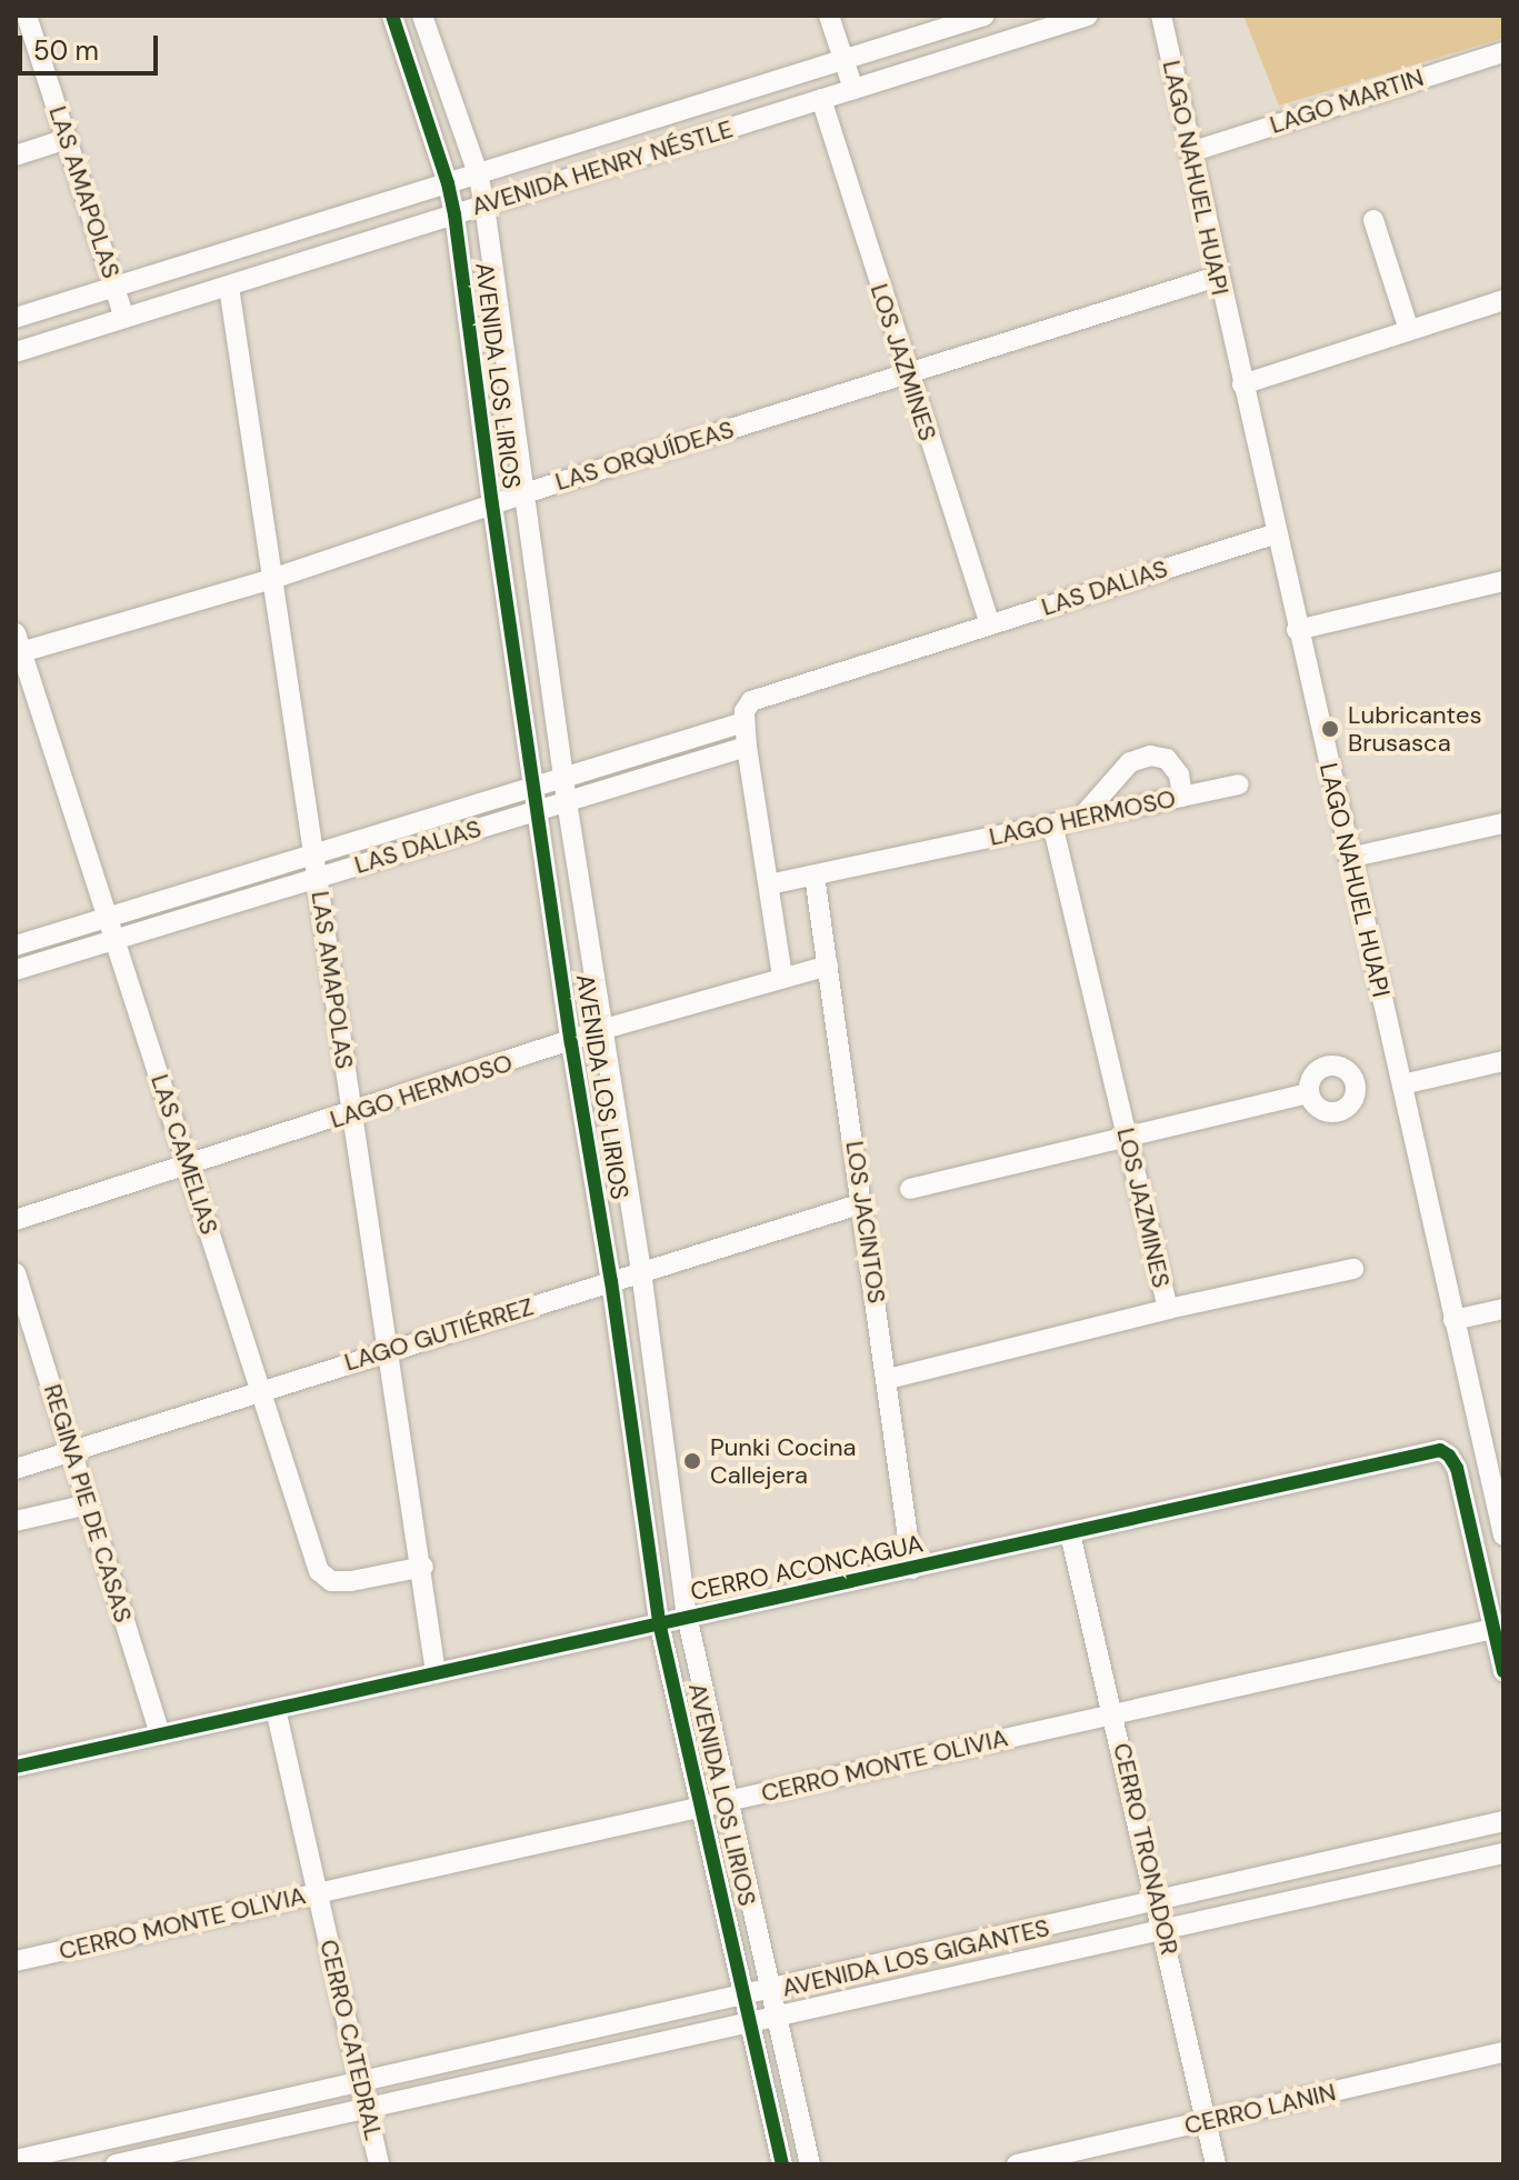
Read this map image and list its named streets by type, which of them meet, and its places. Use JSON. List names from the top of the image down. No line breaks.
{"streets":{"street":["LAGO MARTIN","AVENIDA HENRY NÉSTLE","LAGO NAHUEL HUAPI","LAS AMAPOLAS","LOS JAZMINES","AVENIDA LOS LIRIOS","LAS ORQUÍDEAS","LAS DALIAS","LAGO HERMOSO","LAS CAMELIAS","LOS JACINTOS","LAGO GUTIÉRREZ","REGINA PIE DE CASAS","CERRO ACONCAGUA","CERRO MONTE OLIVIA","CERRO TRONADOR","AVENIDA LOS GIGANTES","CERRO CATEDRAL","CERRO LANIN"]},"crossings":[["LAGO MARTIN","LAGO NAHUEL HUAPI"],["AVENIDA HENRY NÉSTLE","LAS AMAPOLAS"],["AVENIDA HENRY NÉSTLE","LOS JAZMINES"],["AVENIDA HENRY NÉSTLE","AVENIDA LOS LIRIOS"],["LAGO NAHUEL HUAPI","LAS ORQUÍDEAS"],["LAGO NAHUEL HUAPI","LAS DALIAS"],["LAS AMAPOLAS","LAS ORQUÍDEAS"],["LAS AMAPOLAS","LAS DALIAS"],["LAS AMAPOLAS","LAGO HERMOSO"],["LAS AMAPOLAS","LAS CAMELIAS"],["LAS AMAPOLAS","LAGO GUTIÉRREZ"],["LAS AMAPOLAS","CERRO ACONCAGUA"],["LOS JAZMINES","LAS ORQUÍDEAS"],["LOS JAZMINES","LAS DALIAS"],["LOS JAZMINES","LAGO HERMOSO"],["LOS JAZMINES","LOS JACINTOS"],["AVENIDA LOS LIRIOS","LAS ORQUÍDEAS"],["AVENIDA LOS LIRIOS","LAS DALIAS"],["AVENIDA LOS LIRIOS","LAGO HERMOSO"],["AVENIDA LOS LIRIOS","LAGO GUTIÉRREZ"],["AVENIDA LOS LIRIOS","CERRO ACONCAGUA"],["AVENIDA LOS LIRIOS","CERRO MONTE OLIVIA"],["AVENIDA LOS LIRIOS","AVENIDA LOS GIGANTES"],["LAS ORQUÍDEAS","LAS CAMELIAS"],["LAS DALIAS","LAS CAMELIAS"],["LAGO HERMOSO","LAS CAMELIAS"],["LAGO HERMOSO","LOS JACINTOS"],["LAS CAMELIAS","LAGO GUTIÉRREZ"],["LOS JACINTOS","LAGO GUTIÉRREZ"],["LOS JACINTOS","CERRO ACONCAGUA"],["LAGO GUTIÉRREZ","REGINA PIE DE CASAS"],["REGINA PIE DE CASAS","CERRO ACONCAGUA"],["CERRO ACONCAGUA","CERRO MONTE OLIVIA"],["CERRO ACONCAGUA","CERRO TRONADOR"],["CERRO ACONCAGUA","CERRO CATEDRAL"],["CERRO MONTE OLIVIA","CERRO TRONADOR"],["CERRO MONTE OLIVIA","CERRO CATEDRAL"],["CERRO TRONADOR","AVENIDA LOS GIGANTES"],["CERRO TRONADOR","CERRO LANIN"],["AVENIDA LOS GIGANTES","CERRO CATEDRAL"]],"places":["Lubricantes Brusasca","Punki Cocina Callejera"],"scale_bar":"50 m"}
